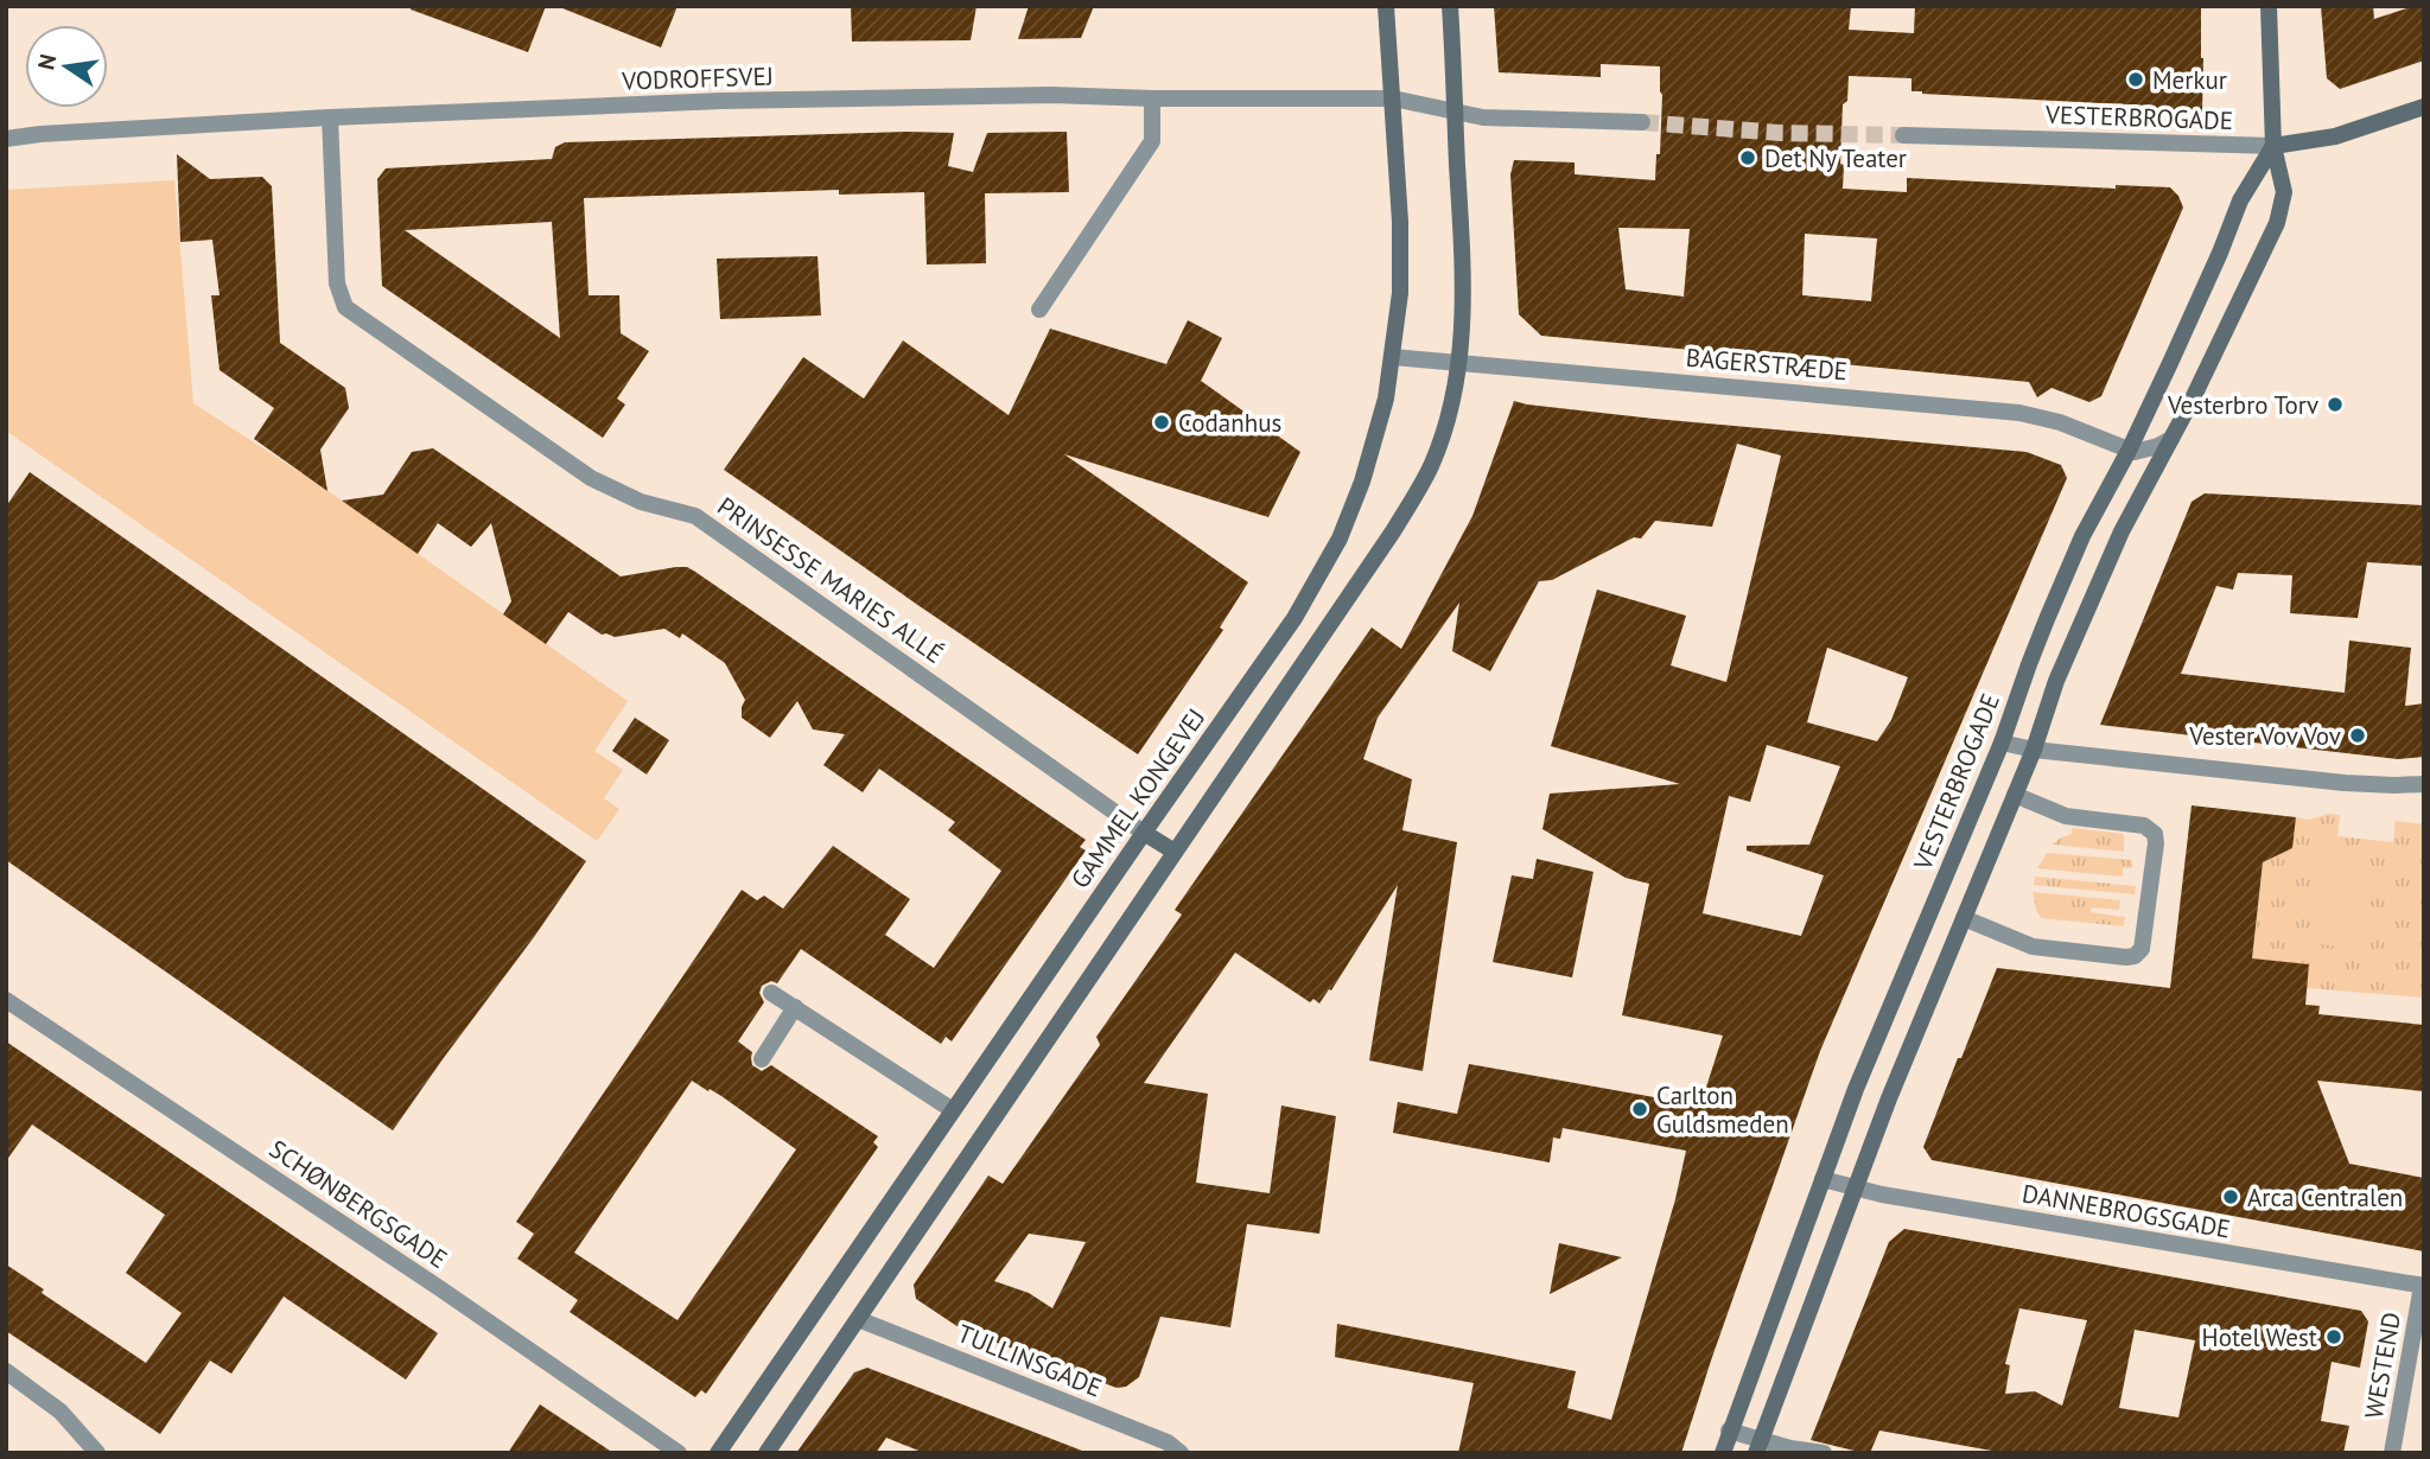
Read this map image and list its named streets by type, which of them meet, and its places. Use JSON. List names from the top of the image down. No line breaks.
{"streets":{"street":["VODROFFSVEJ","VESTERBROGADE","BAGERSTRÆDE","PRINSESSE MARIES ALLÉ","GAMMEL KONGEVEJ","SCHØNBERGSGADE","DANNEBROGSGADE","TULLINSGADE","WESTEND"]},"crossings":[["VODROFFSVEJ","PRINSESSE MARIES ALLÉ"],["VODROFFSVEJ","GAMMEL KONGEVEJ"],["VESTERBROGADE","BAGERSTRÆDE"],["VESTERBROGADE","DANNEBROGSGADE"],["BAGERSTRÆDE","GAMMEL KONGEVEJ"],["PRINSESSE MARIES ALLÉ","GAMMEL KONGEVEJ"],["DANNEBROGSGADE","WESTEND"]],"places":["Merkur","Det Ny Teater","Vesterbro Torv","Codanhus","Vester Vov Vov","Carlton Guldsmeden","Arca Centralen","Hotel West"],"north":"left"}
